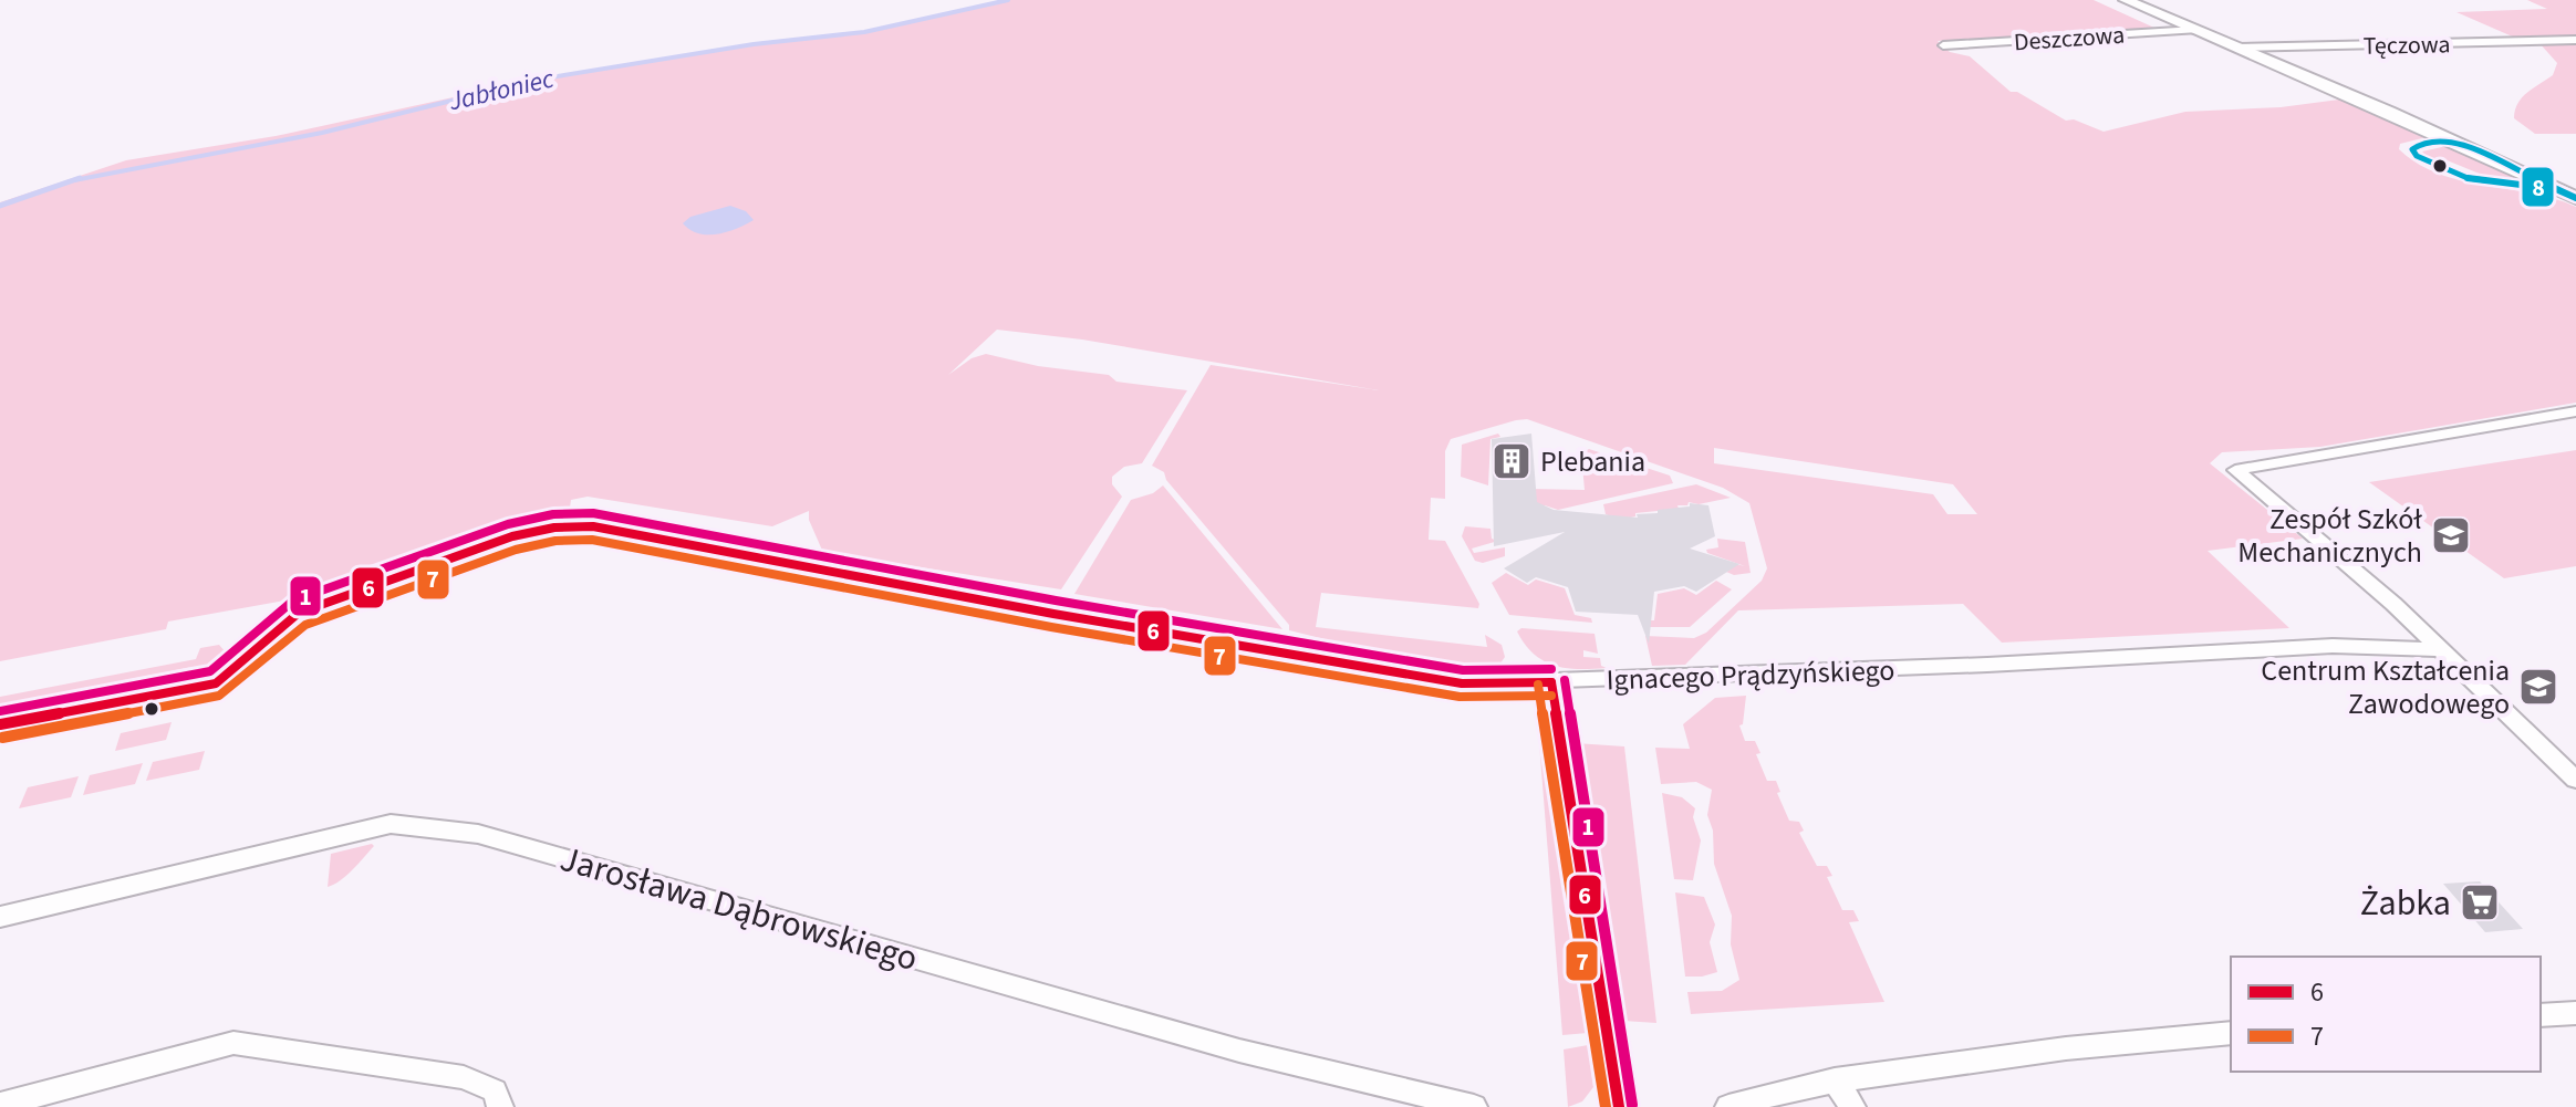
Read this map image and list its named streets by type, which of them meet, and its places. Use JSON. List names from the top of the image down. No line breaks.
{"streets":{"street":["Deszczowa","Tęczowa","Ignacego Prądzyńskiego","Jarosława Dąbrowskiego"]},"water":["Jabłoniec"],"places":{"building":["Plebania"],"school or university":["Zespół Szkół Mechanicznych","Centrum Kształcenia Zawodowego"],"supermarket":["Żabka"]},"lines":["transit line 8","transit line 1","transit line 6","transit line 7"],"legend":["6","7"]}
